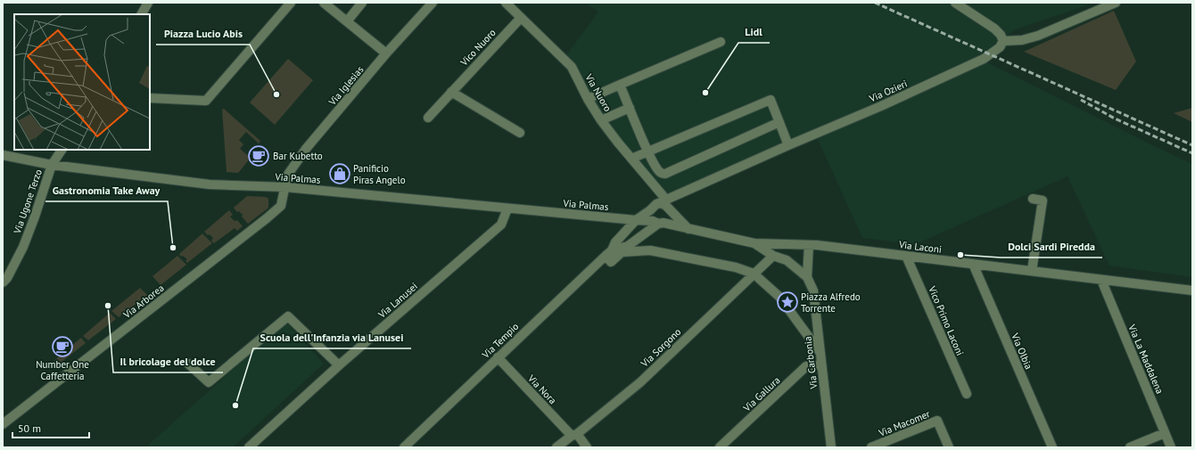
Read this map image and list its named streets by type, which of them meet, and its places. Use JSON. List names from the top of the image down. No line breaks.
{"streets":{"street":["Vico Nuoro","Via Iglesias","Via Ozieri","Via Nuoro","Via Palmas","Via Ugone Terzo","Via Laconi","Via Lanusei","Via Arborea","Vico Primo Laconi","Via Tempio","Via Sorgono","Via Olbia","Via La Maddalena","Via Carbonia","Via Nora","Via Gallura","Via Macomer"]},"crossings":[["Vico Nuoro","Via Nuoro"],["Via Iglesias","Via Palmas"],["Via Iglesias","Via Arborea"],["Via Ozieri","Via Nuoro"],["Via Ozieri","Via Tempio"],["Via Nuoro","Via Tempio"],["Via Palmas","Via Ugone Terzo"],["Via Palmas","Via Lanusei"],["Via Palmas","Via Arborea"],["Via Palmas","Via Tempio"],["Via Laconi","Vico Primo Laconi"],["Via Laconi","Via Olbia"],["Via Laconi","Via La Maddalena"],["Via Laconi","Via Carbonia"],["Via Tempio","Via Nora"],["Via Sorgono","Via Carbonia"],["Via Sorgono","Via Nora"],["Via Carbonia","Via Gallura"]],"places":{"other":["Lidl","Piazza Lucio Abis","Gastronomia Take Away","Dolci Sardi Piredda","Il bricolage del dolce","Scuola dell'Infanzia via Lanusei"],"cafe":["Bar Kubetto","Number One Caffetteria"],"shop":["Panificio Piras Angelo"],"place":["Piazza Alfredo Torrente"]},"scale_bar":"50 m"}
